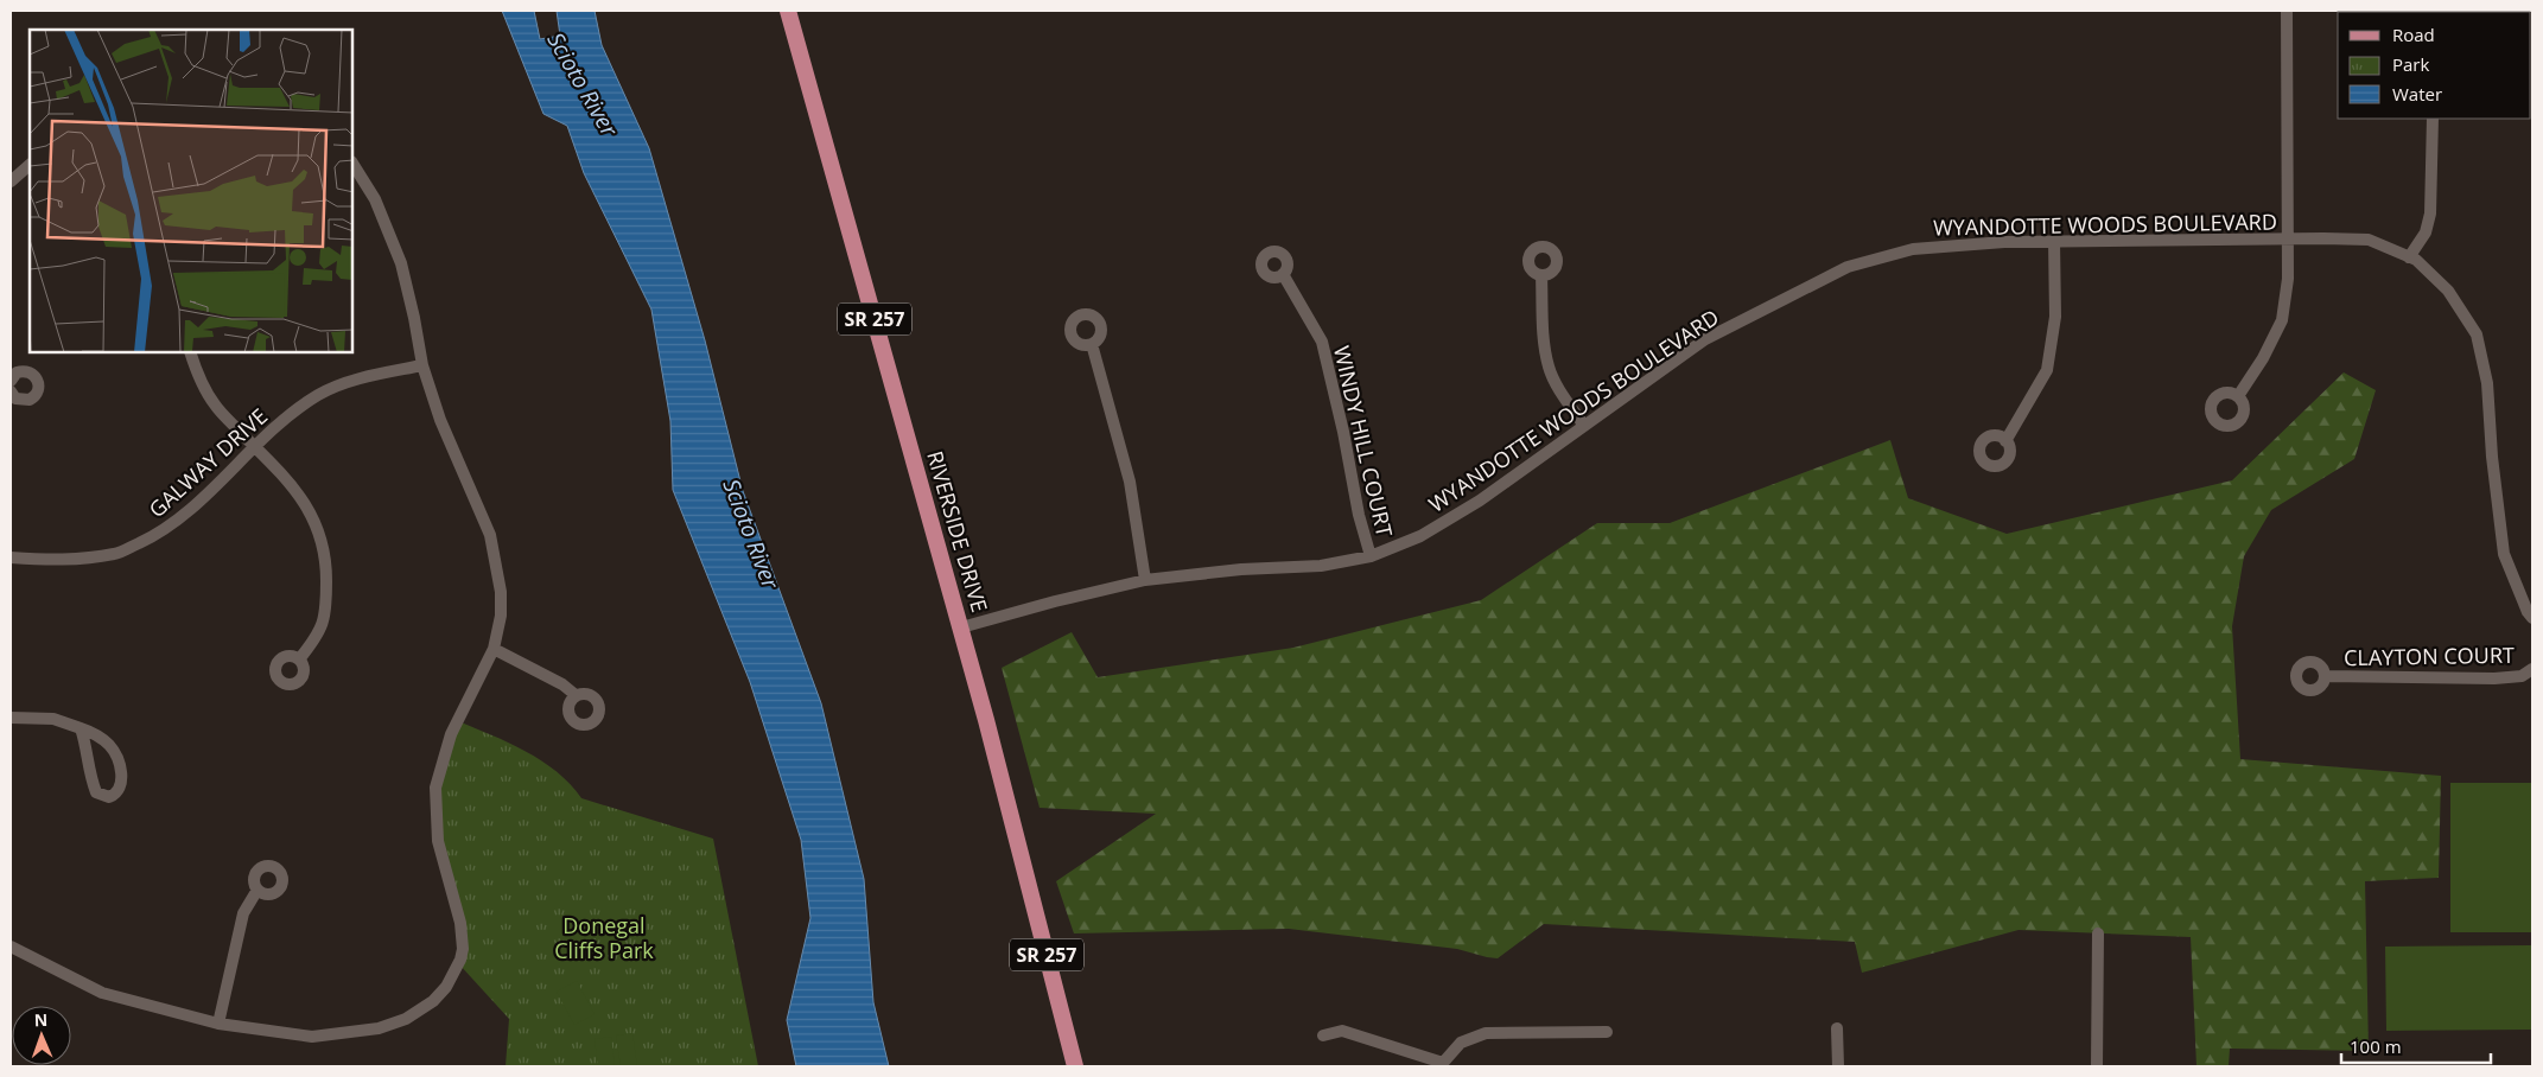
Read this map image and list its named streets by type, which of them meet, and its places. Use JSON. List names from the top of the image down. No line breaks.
{"streets":{"main road":["SR 257","RIVERSIDE DRIVE"],"street":["WYANDOTTE WOODS BOULEVARD","WINDY HILL COURT","GALWAY DRIVE","CLAYTON COURT"]},"crossings":[["WYANDOTTE WOODS BOULEVARD","WINDY HILL COURT"],["WYANDOTTE WOODS BOULEVARD","RIVERSIDE DRIVE"]],"water":["Scioto River"],"parks":["Donegal Cliffs Park"],"legend":["Road","Park","Water"],"scale_bar":"100 m","north":"top"}
